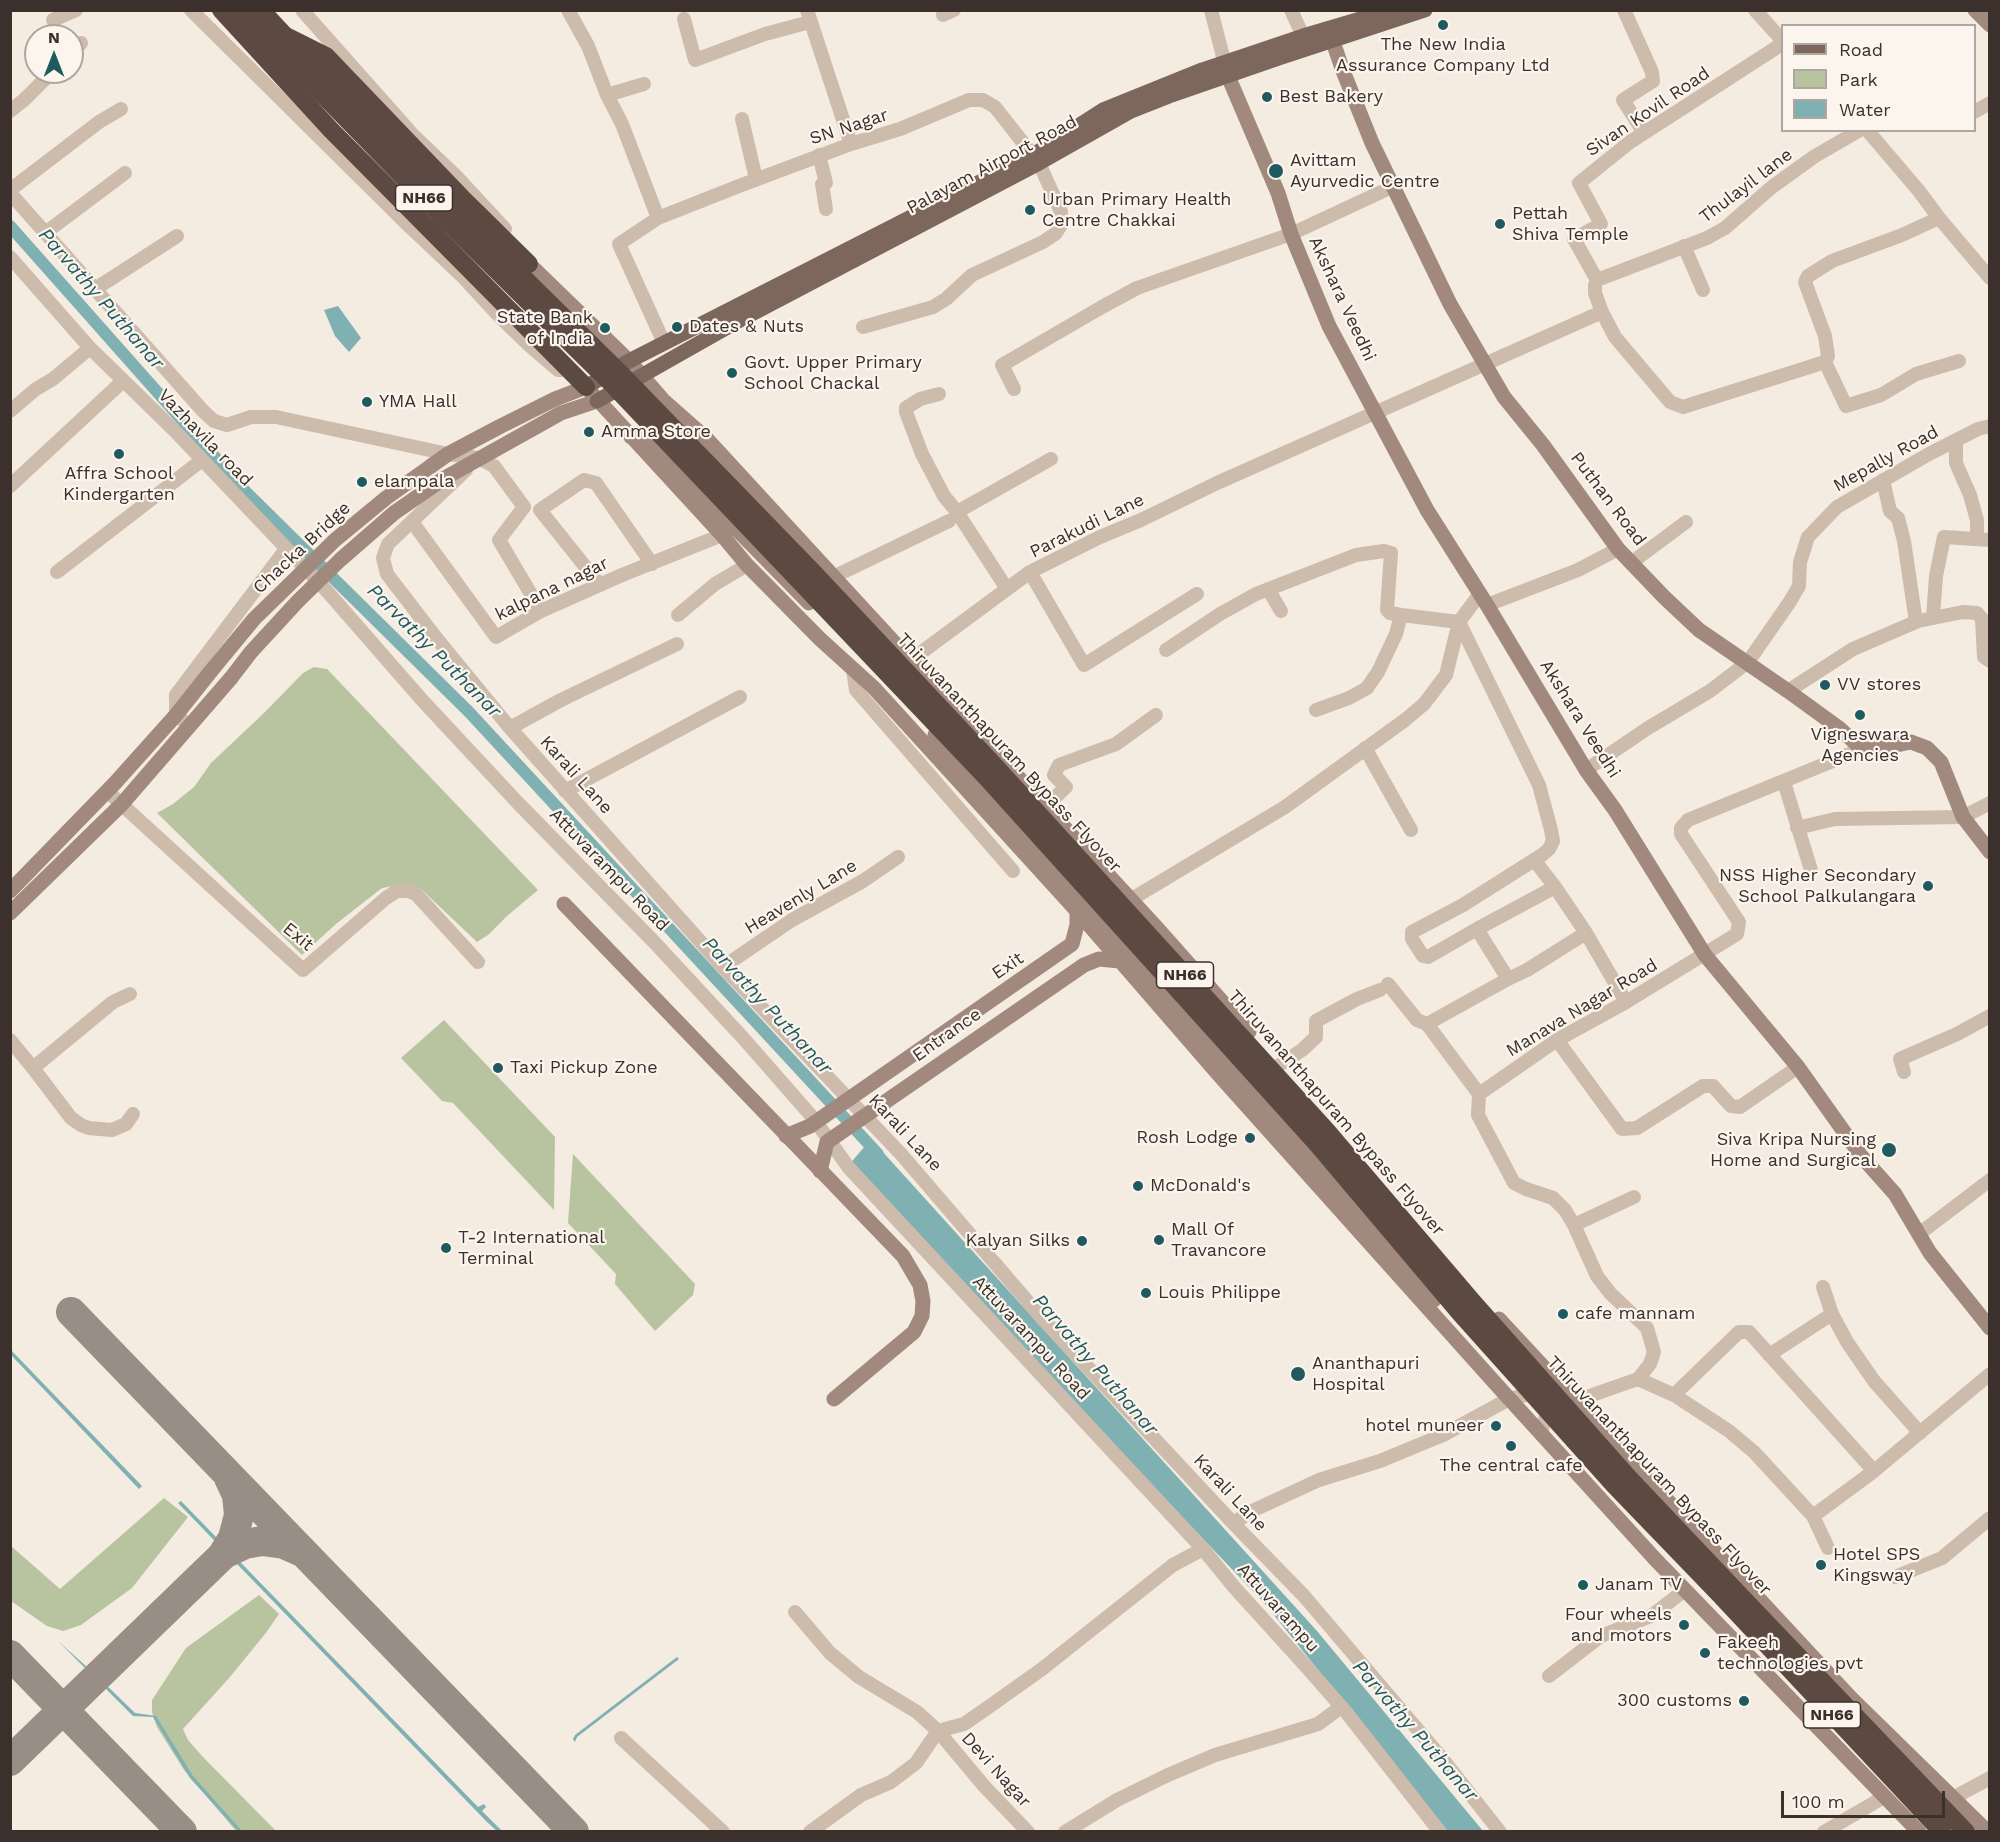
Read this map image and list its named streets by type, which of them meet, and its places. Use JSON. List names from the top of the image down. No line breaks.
{"streets":{"highway":["NH66","Thiruvananthapuram Bypass Flyover"],"main road":["Palayam Airport Road"],"street":["Sivan Kovil Road","SN Nagar","Thulayil lane","Akshara Veedhi","Vazhavila road","Mepally Road","Puthan Road","Parakudi Lane","Chacka Bridge","kalpana nagar","Karali Lane","Attuvarampu Road","Heavenly Lane","Exit","Manava Nagar Road","Entrance","Attuvarampu","Devi Nagar"]},"crossings":[["Sivan Kovil Road","Thulayil lane"],["SN Nagar","Palayam Airport Road"],["Palayam Airport Road","NH66"],["Palayam Airport Road","Akshara Veedhi"],["Palayam Airport Road","Puthan Road"],["Palayam Airport Road","Chacka Bridge"],["Palayam Airport Road","Thiruvananthapuram Bypass Flyover"],["NH66","Thiruvananthapuram Bypass Flyover"],["Akshara Veedhi","Mepally Road"],["Akshara Veedhi","Parakudi Lane"],["Akshara Veedhi","Manava Nagar Road"],["Vazhavila road","Attuvarampu Road"],["Mepally Road","Puthan Road"],["Puthan Road","Parakudi Lane"],["Chacka Bridge","Karali Lane"],["Chacka Bridge","Exit"],["kalpana nagar","Karali Lane"],["Karali Lane","Heavenly Lane"],["Attuvarampu Road","Attuvarampu"]],"water":["Parvathy Puthanar"],"places":["The New India Assurance Company Ltd","Best Bakery","Avittam Ayurvedic Centre","Urban Primary Health Centre Chakkai","Pettah Shiva Temple","Dates & Nuts","State Bank of India","Govt. Upper Primary School Chackal","YMA Hall","Amma Store","Affra School Kindergarten","elampala","VV stores","Vigneswara Agencies","NSS Higher Secondary School Palkulangara","Taxi Pickup Zone","Rosh Lodge","Siva Kripa Nursing Home and Surgical","McDonald's","Mall Of Travancore","Kalyan Silks","T-2 International Terminal","Louis Philippe","cafe mannam","Ananthapuri Hospital","hotel muneer","The central cafe","Hotel SPS Kingsway","Janam TV","Four wheels and motors","Fakeeh technologies pvt","300 customs"],"legend":["Road","Park","Water"],"scale_bar":"100 m","north":"top"}
